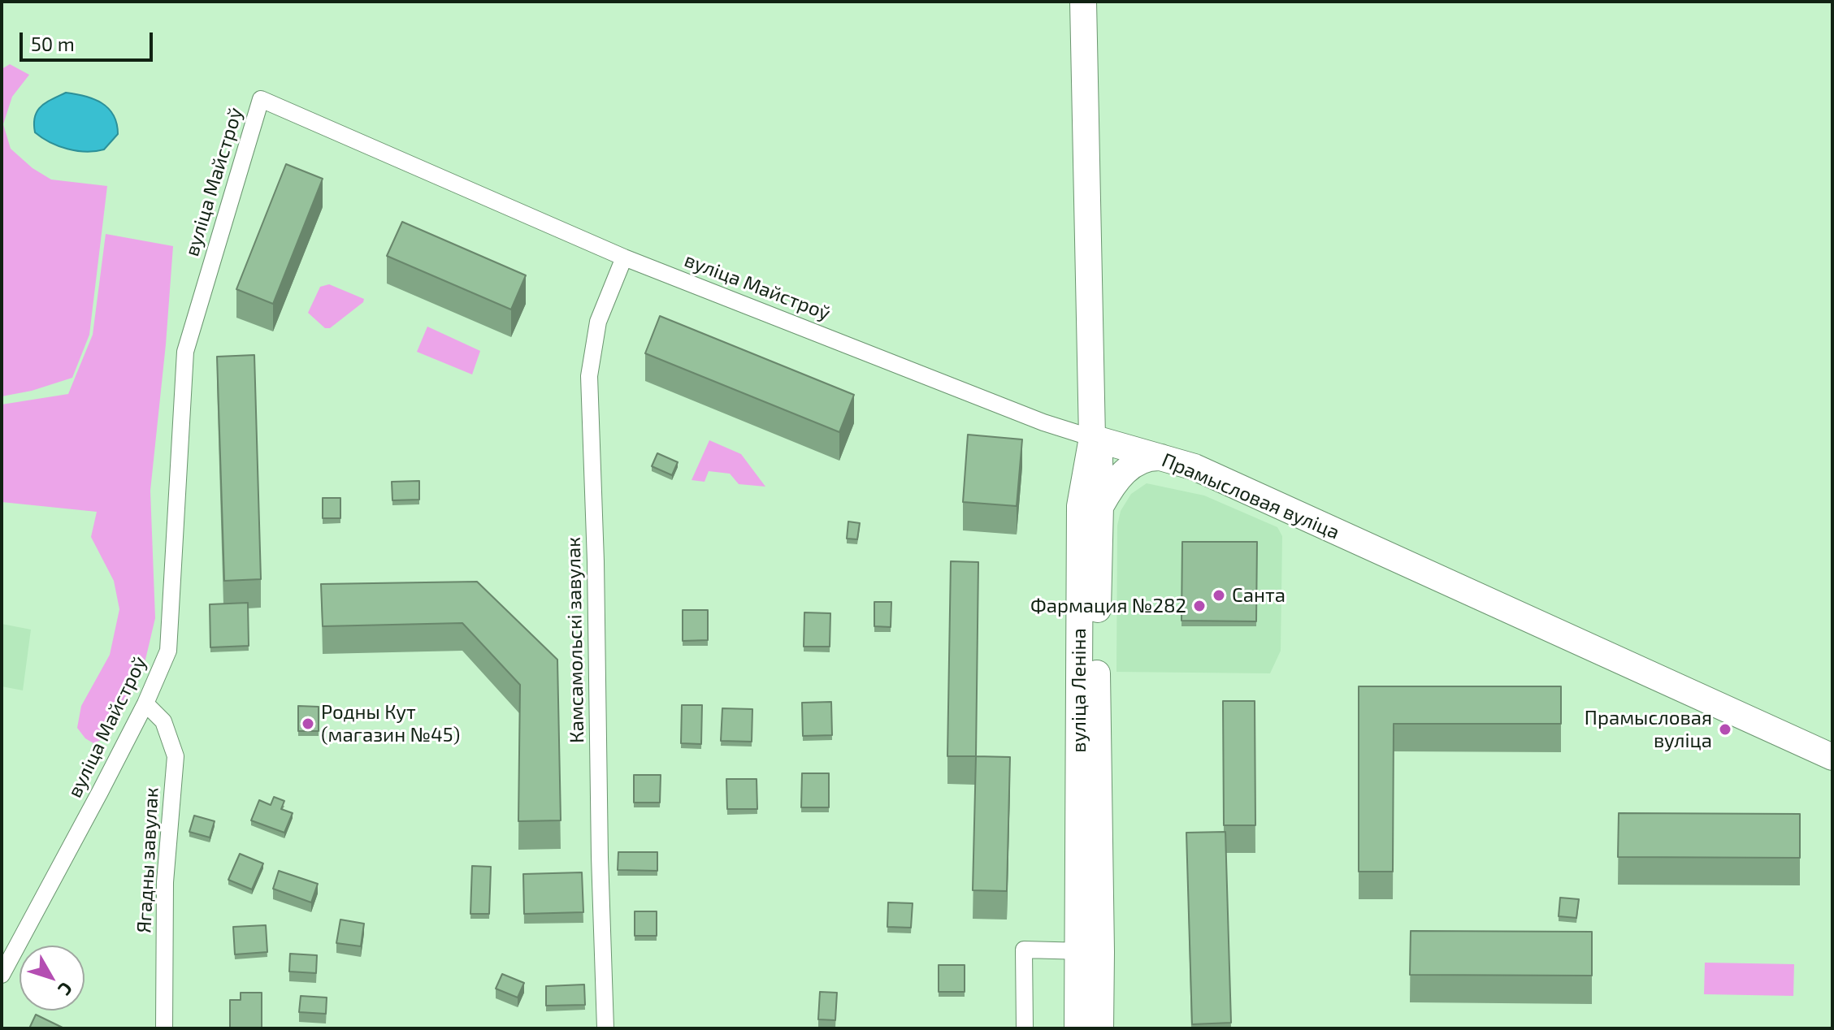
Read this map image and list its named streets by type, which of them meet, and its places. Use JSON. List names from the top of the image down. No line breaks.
{"streets":{"main road":["Прамысловая вуліца","вуліца Леніна"],"street":["вуліца Майстроў","Камсамольскі завулак","Ягадны завулак"]},"crossings":[["вуліца Майстроў","Прамысловая вуліца"],["вуліца Майстроў","Камсамольскі завулак"],["вуліца Майстроў","вуліца Леніна"],["вуліца Майстроў","Ягадны завулак"],["Прамысловая вуліца","вуліца Леніна"]],"places":["Санта","Фармация №282","Родны Кут (магазин №45)","Прамысловая вуліца"],"scale_bar":"50 m","north":"bottom right"}
